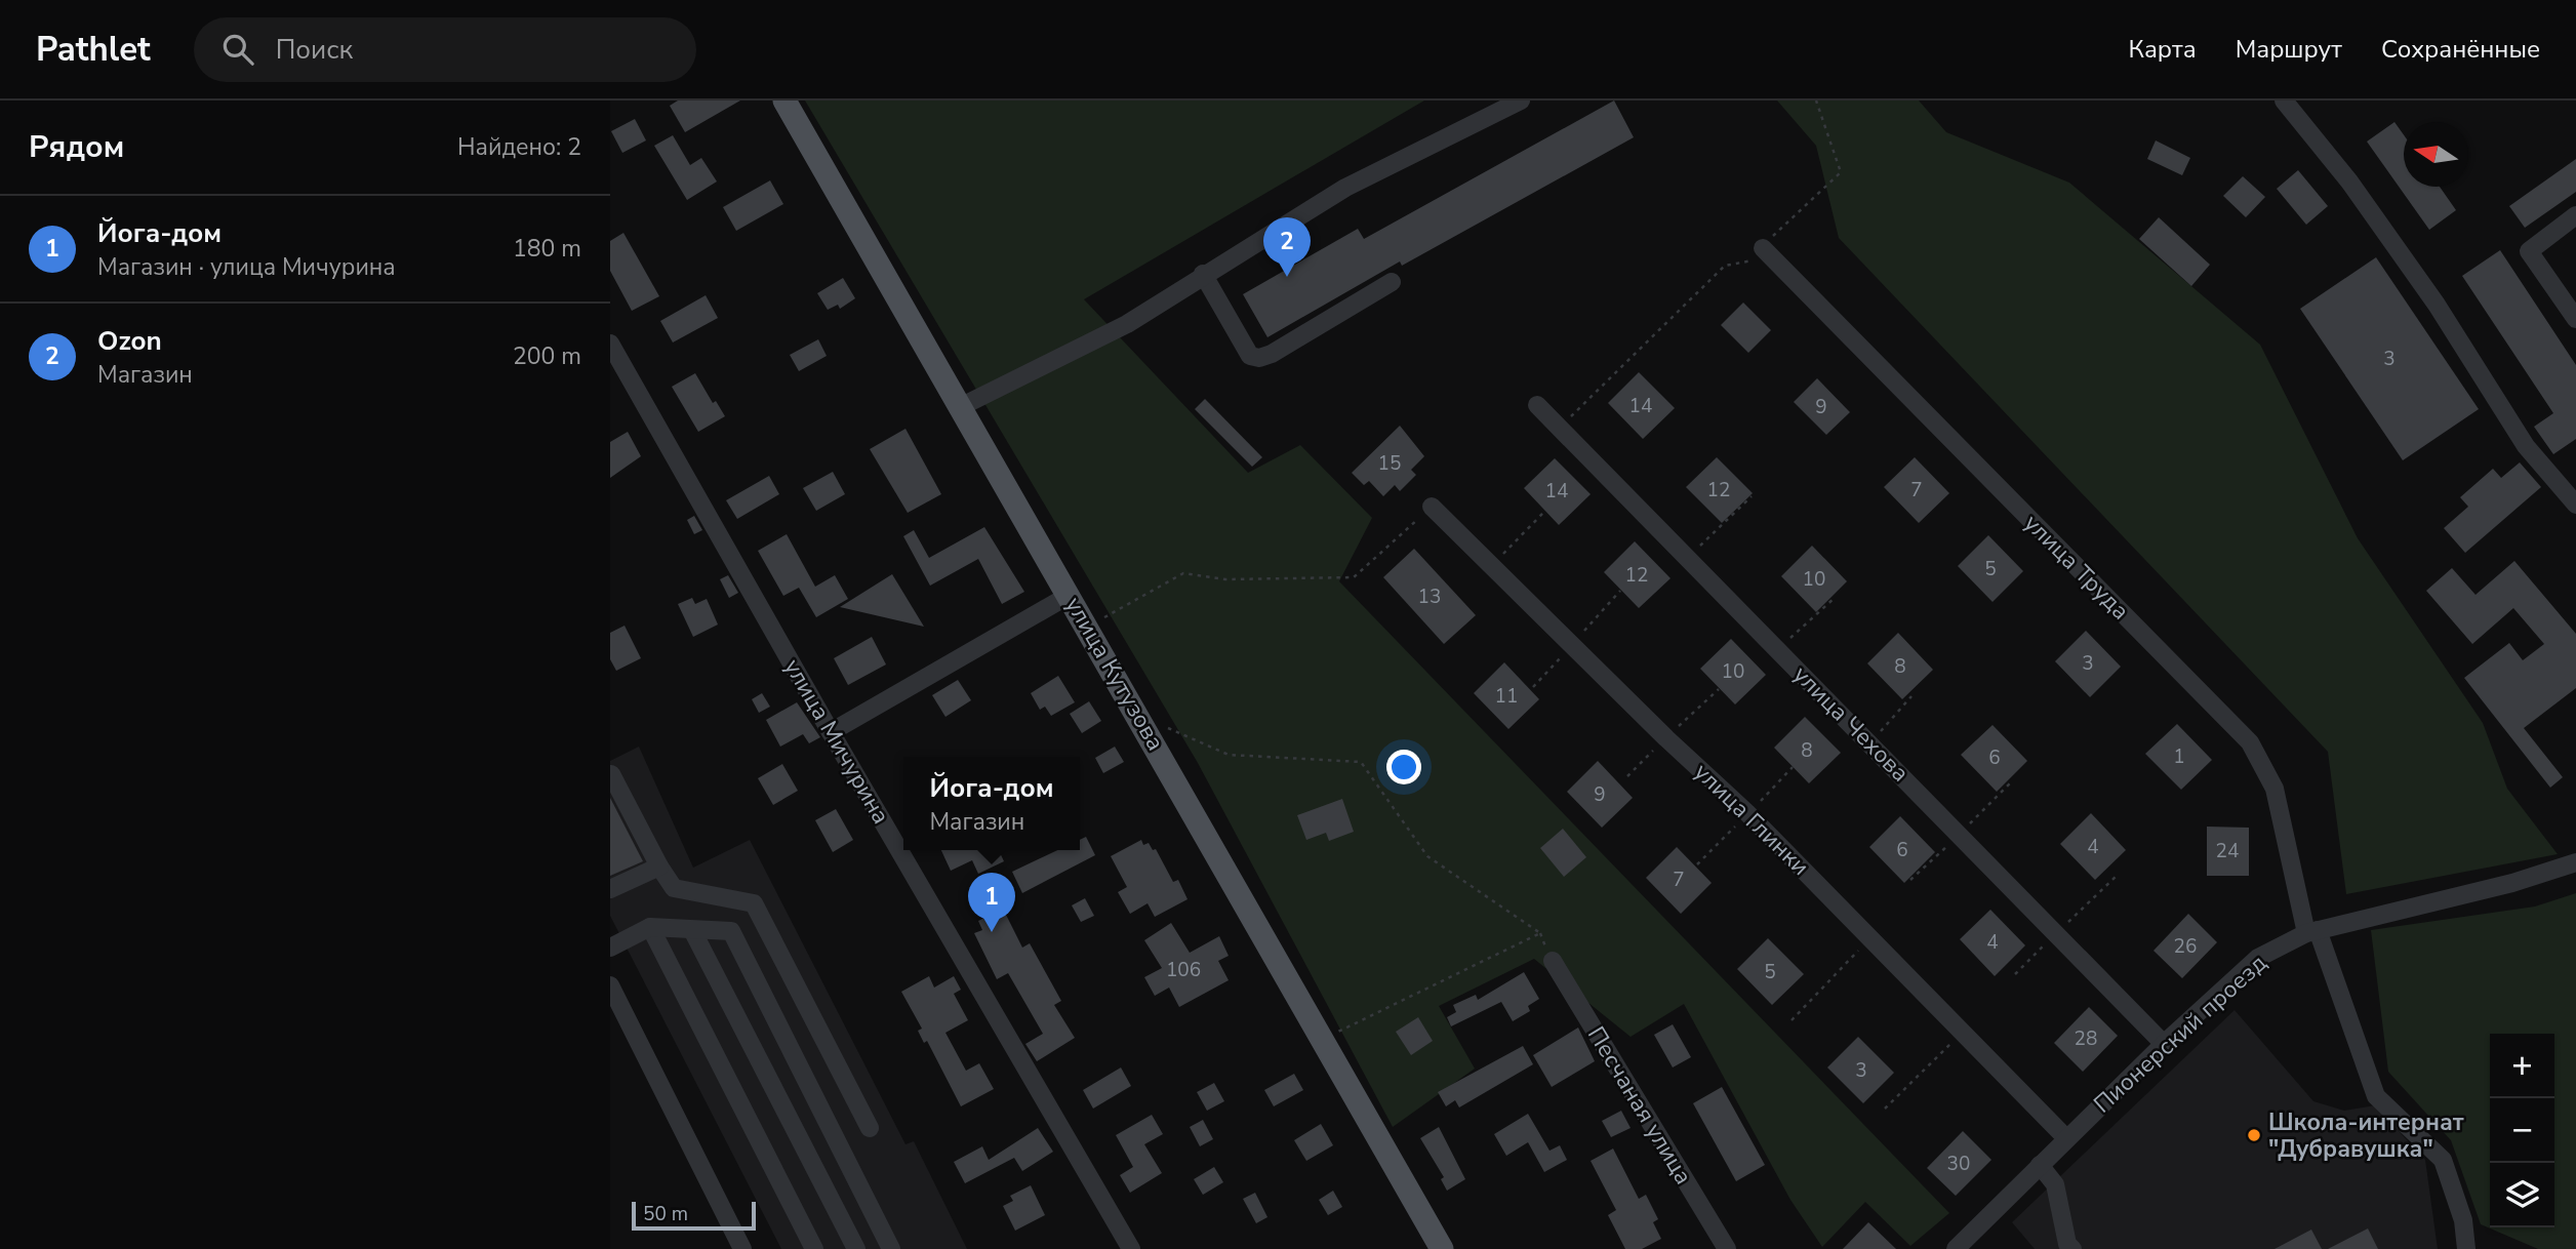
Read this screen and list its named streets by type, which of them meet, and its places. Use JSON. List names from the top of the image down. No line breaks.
{"streets":{"main road":["улица Кутузова"],"street":["улица Труда","улица Чехова","улица Мичурина","улица Глинки","Пионерский проезд","Песчаная улица"]},"crossings":[["улица Труда","Пионерский проезд"],["улица Чехова","Пионерский проезд"],["улица Глинки","Пионерский проезд"]],"places":["Школа-интернат \"Дубравушка\""],"house_numbers":["3","14","9","15","12","7","14","5","12","10","13","3","8","10","11","8","1","6","9","4","6","24","7","4","26","106","5","28","3","30"],"scale_bar":"50 m","north":"left","page":{"header":"Pathlet","search":"Поиск","nav":["Карта","Маршрут","Сохранённые"],"heading":["Рядом","Найдено: 2"],"list":[{"mark":"1","name":"Йога-дом","note":"Магазин · улица Мичурина","value":"180 m"},{"mark":"2","name":"Ozon","note":"Магазин","value":"200 m"}],"pins":["2","1"],"popup":["Йога-дом","Магазин"],"map_buttons":["+","−"],"scale":"50 m"}}
